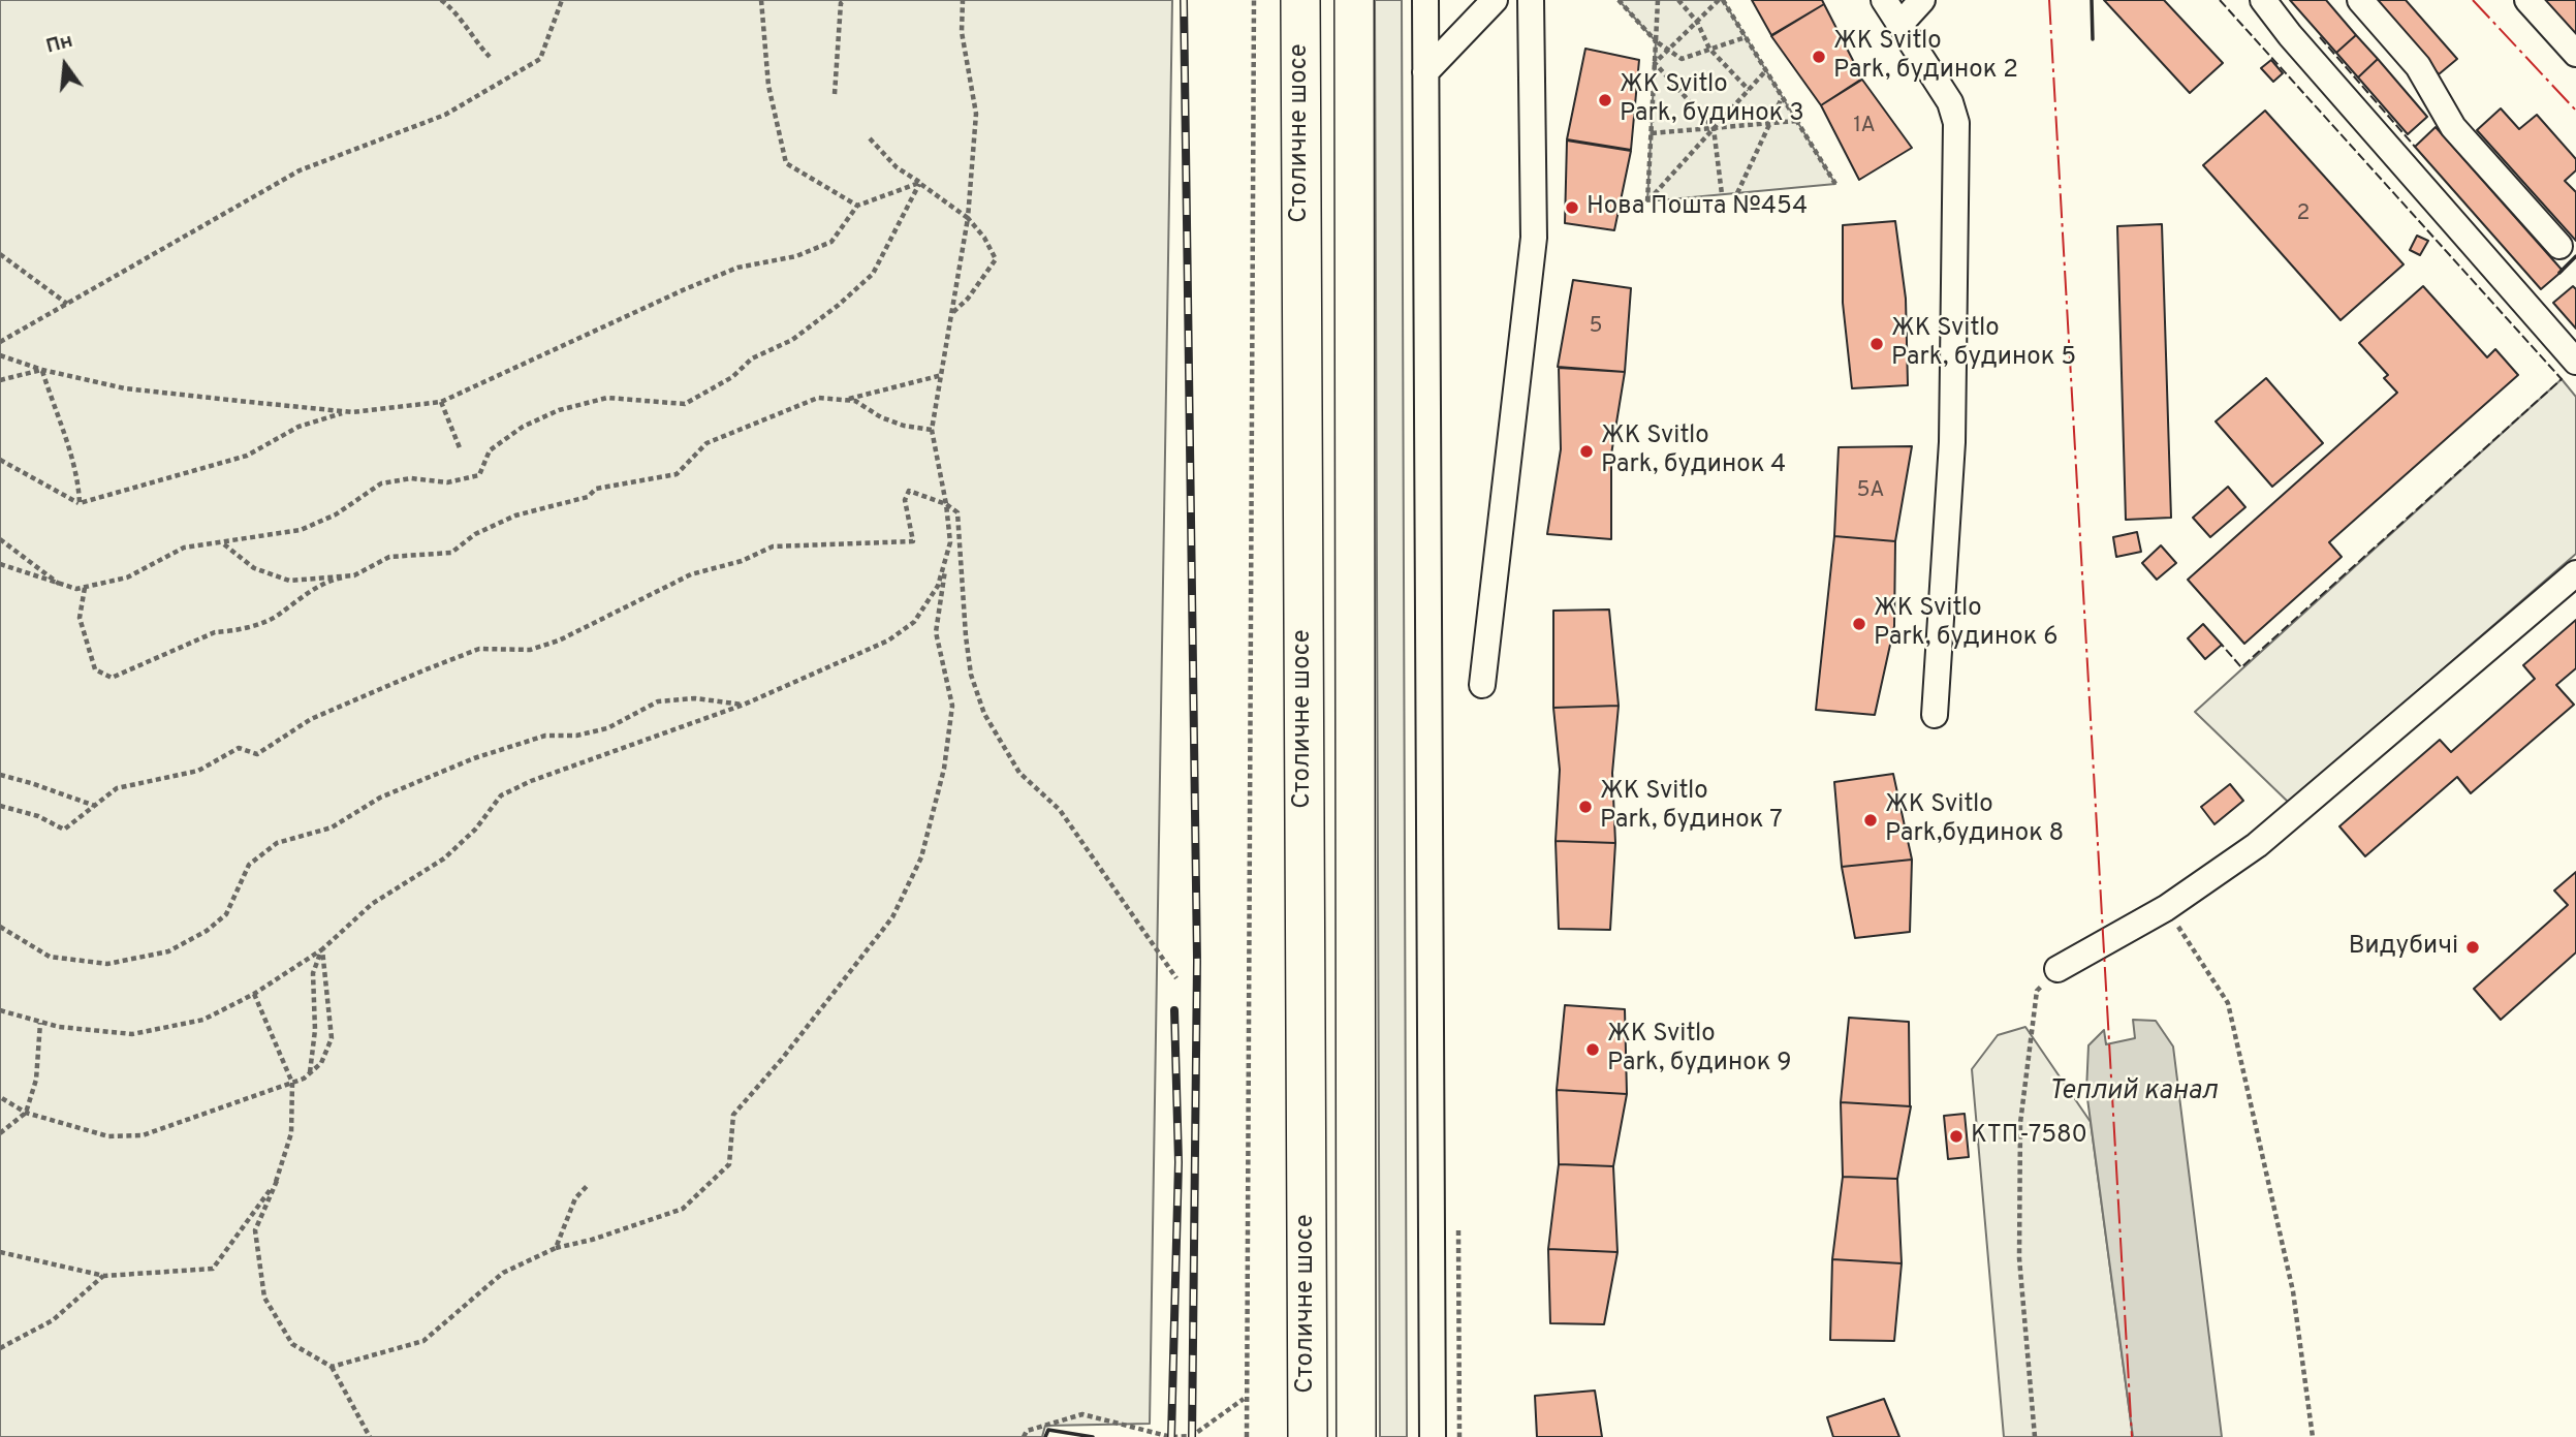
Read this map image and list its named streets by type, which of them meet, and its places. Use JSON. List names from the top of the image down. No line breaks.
{"streets":{"highway":["Столичне шосе"]},"water":["Теплий канал"],"places":["ЖК Svitlo Park, будинок 2","ЖК Svitlo Park, будинок 3","Нова Пошта №454","ЖК Svitlo Park, будинок 5","ЖК Svitlo Park, будинок 4","ЖК Svitlo Park, будинок 6","ЖК Svitlo Park, будинок 7","ЖК Svitlo Park,будинок 8","Видубичі","ЖК Svitlo Park, будинок 9","КТП-7580"],"house_numbers":["1А","2","5","5А"],"north":"top"}
